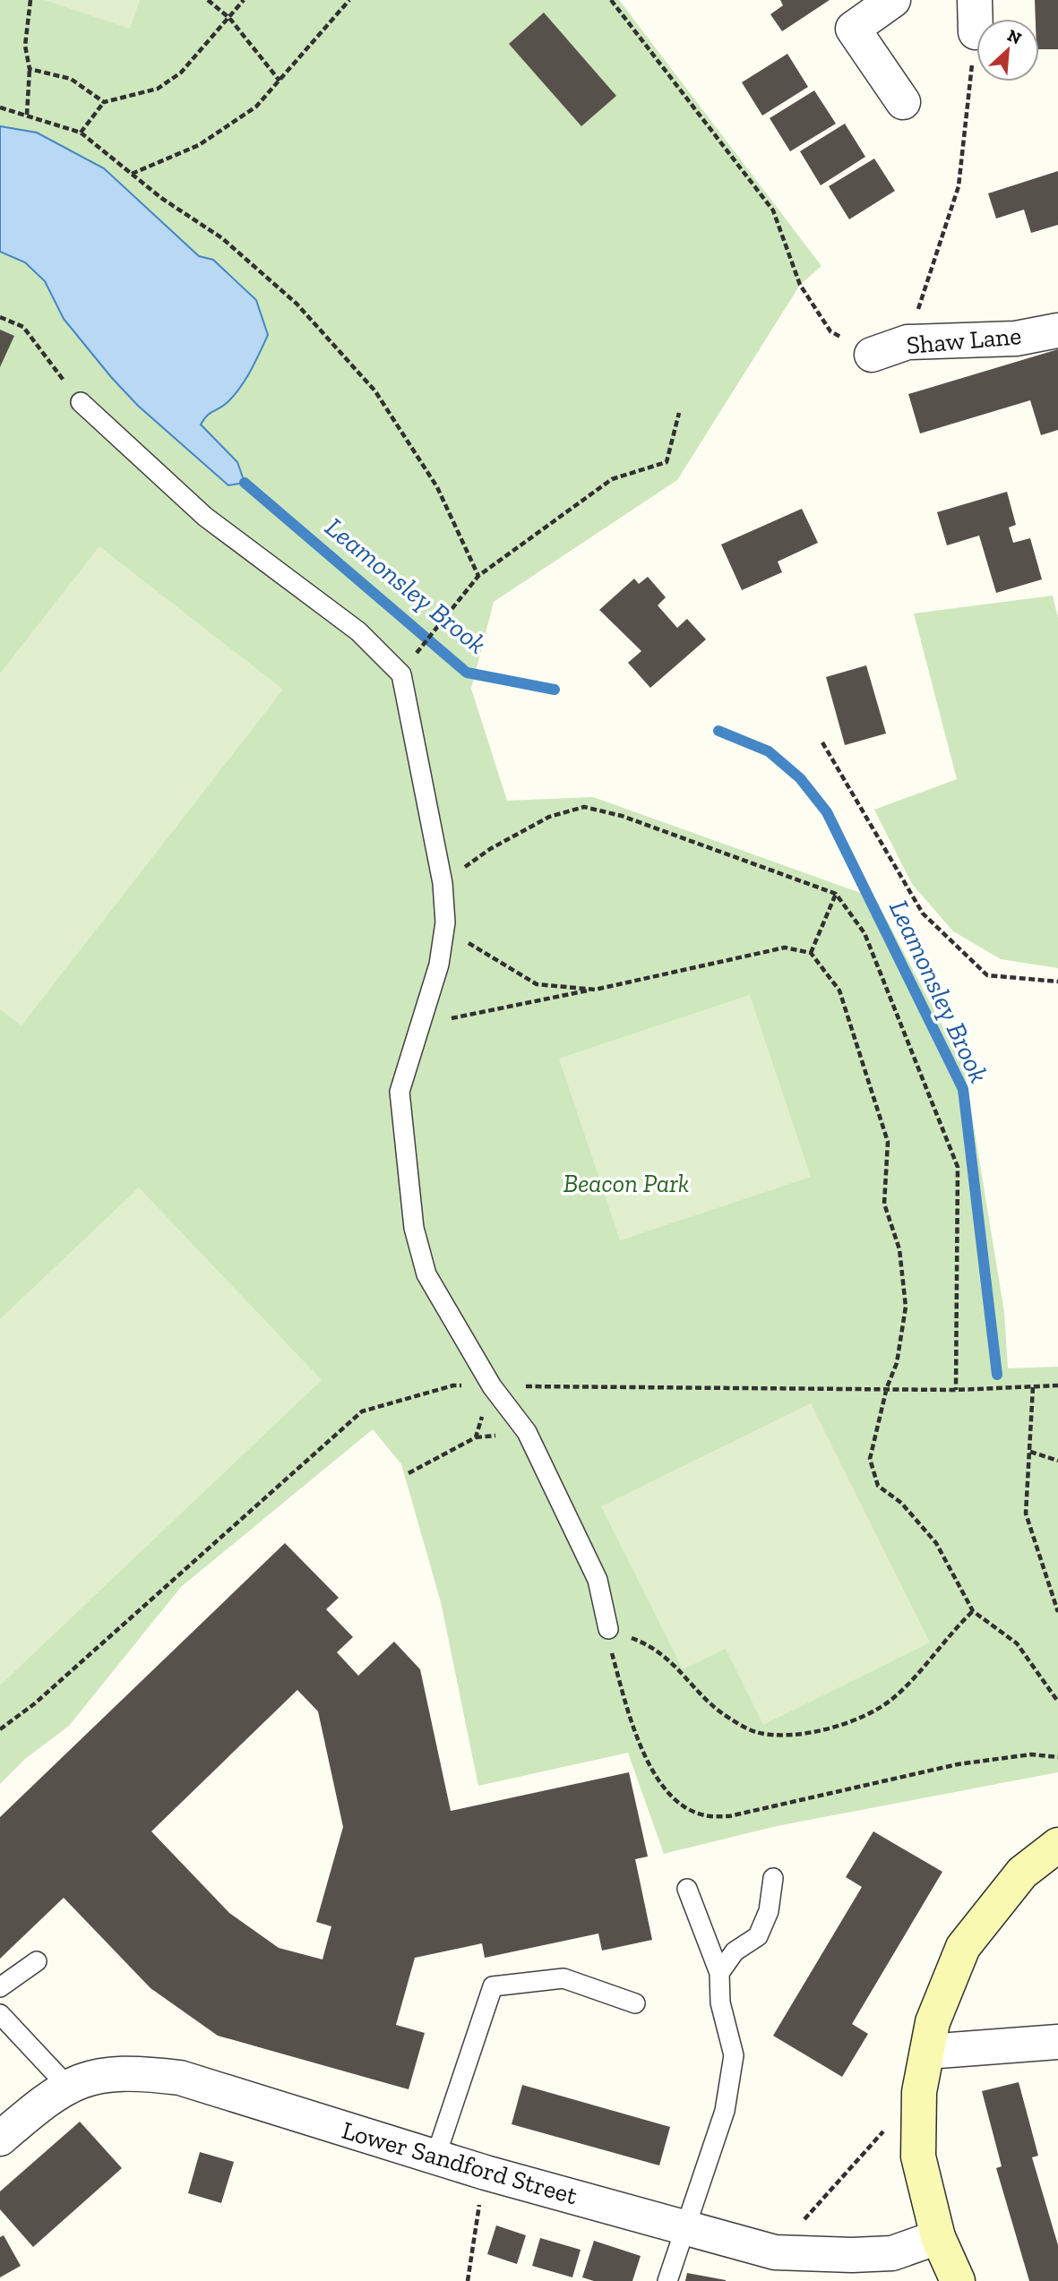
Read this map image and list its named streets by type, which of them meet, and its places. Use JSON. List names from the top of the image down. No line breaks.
{"streets":{"street":["Shaw Lane","Lower Sandford Street"]},"water":["Leamonsley Brook"],"parks":["Beacon Park"],"north":"top right"}
